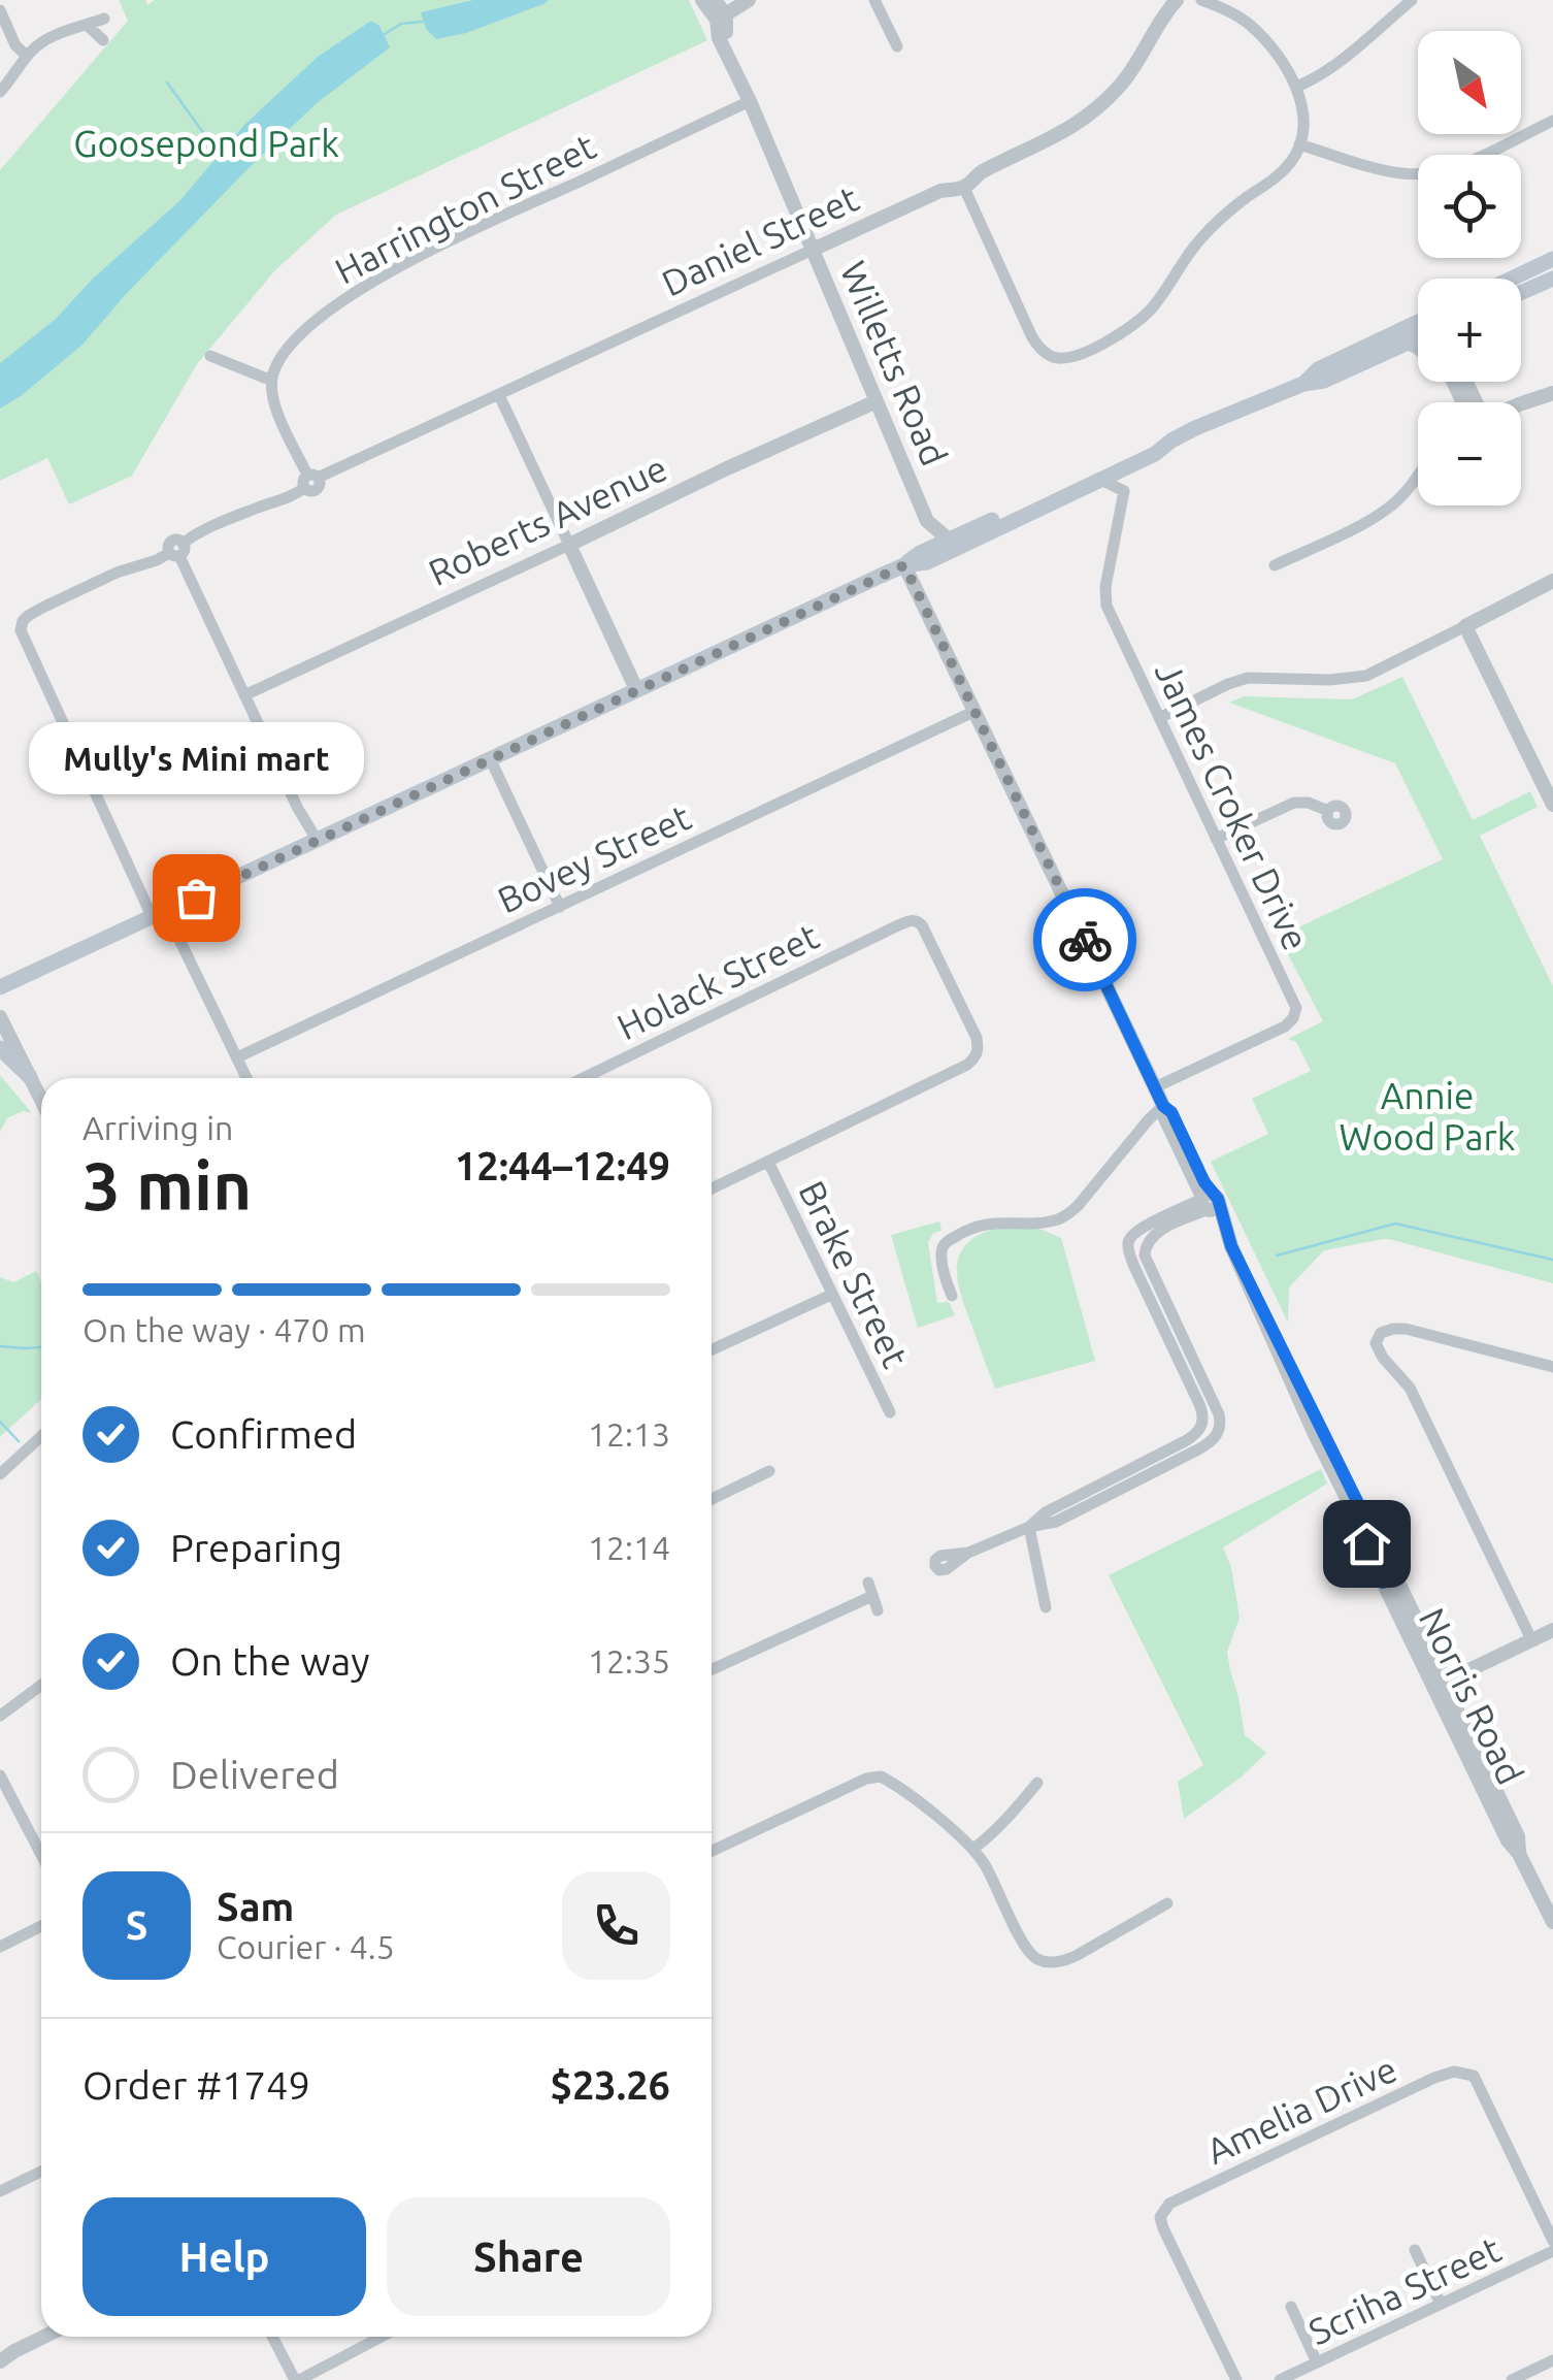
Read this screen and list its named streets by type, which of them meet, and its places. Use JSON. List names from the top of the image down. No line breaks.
{"streets":{"street":["Harrington Street","Daniel Street","Willetts Road","Roberts Avenue","James Croker Drive","Bovey Street","Holack Street","Brake Street","Norris Road","Amelia Drive","Scriha Street"]},"crossings":[["Harrington Street","Willetts Road"],["Daniel Street","Willetts Road"],["Willetts Road","Roberts Avenue"],["James Croker Drive","Norris Road"],["Bovey Street","Norris Road"],["Holack Street","Brake Street"]],"parks":["Goosepond Park","Annie Wood Park"],"places":["Mully's Mini mart"],"north":"bottom right","page":{"map_buttons":["+","−"],"bubble":"Mully's Mini mart","heading":["3 min","Arriving in","12:44–12:49"],"panel":["Sam","Courier · 4.5","Order #1749","$23.26"],"bar":"On the way · 470 m","list":[["Confirmed","12:13"],["Preparing","12:14"],["On the way","12:35"],"Delivered"],"round":"S","buttons":["Help","Share"]}}
